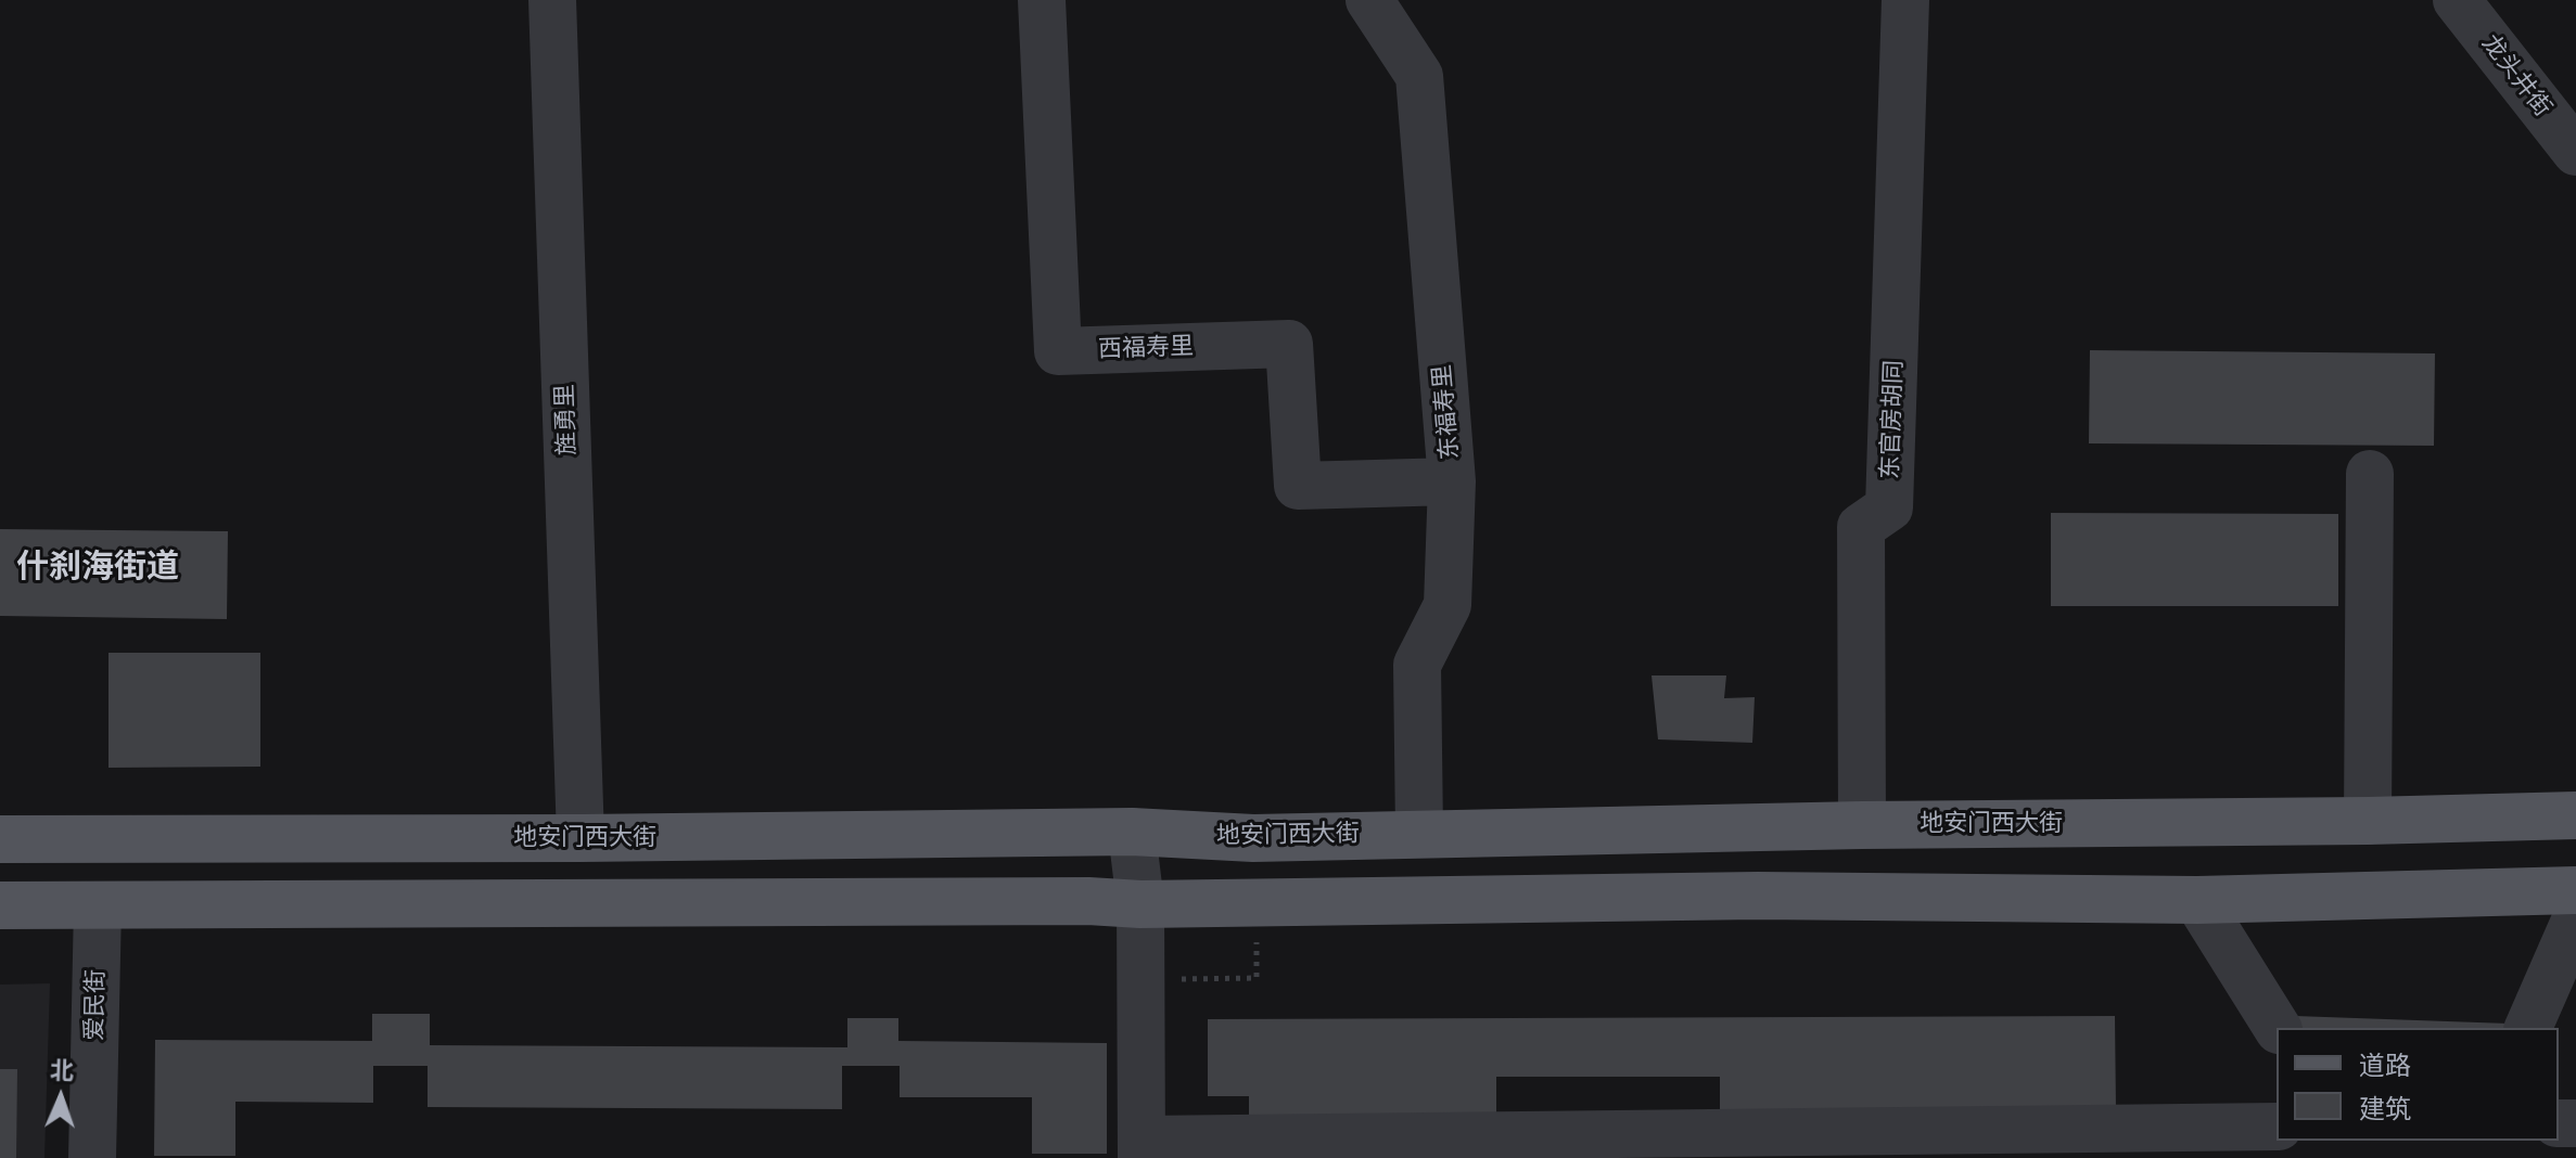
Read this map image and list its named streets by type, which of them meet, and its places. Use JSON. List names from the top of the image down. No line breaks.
{"streets":{"main road":["地安门西大街"],"street":["龙头井街","西福寿里","东福寿里","旌勇里","东官房胡同","爱民街"]},"crossings":[["西福寿里","东福寿里"],["东福寿里","地安门西大街"],["旌勇里","地安门西大街"],["东官房胡同","地安门西大街"]],"districts":["什刹海街道"],"legend":["道路","建筑"],"north":"top"}
